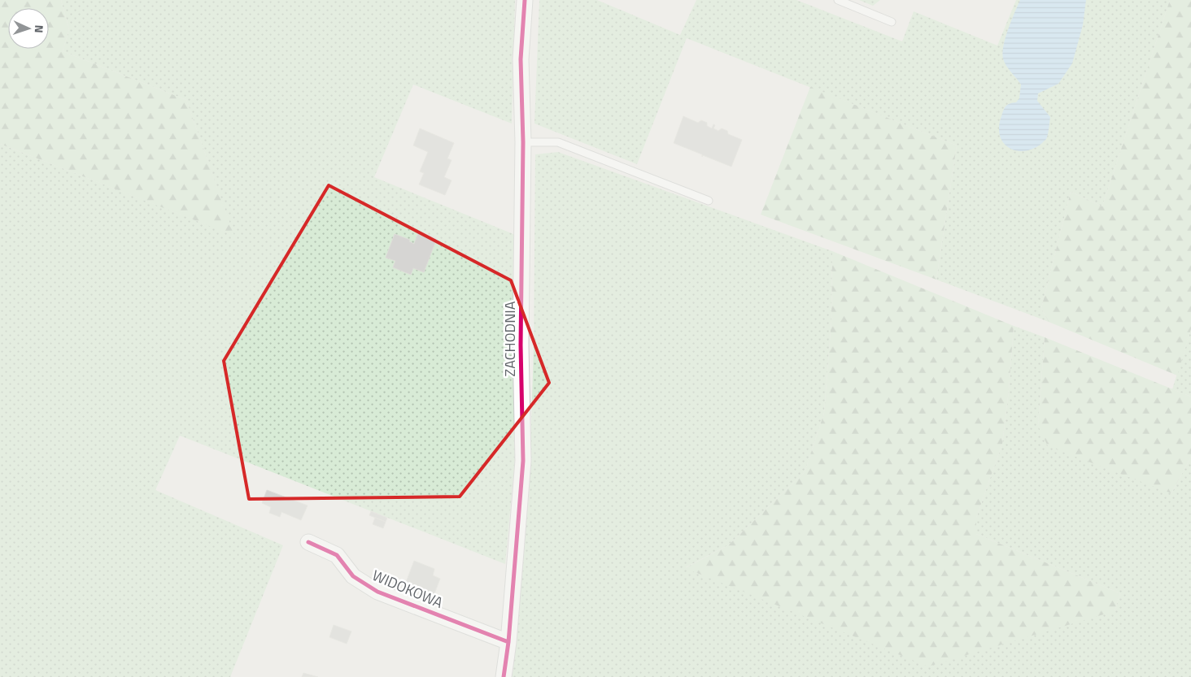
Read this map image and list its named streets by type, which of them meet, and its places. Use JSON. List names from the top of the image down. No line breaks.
{"streets":{"street":["ZACHODNIA","WIDOKOWA"]},"crossings":[["ZACHODNIA","WIDOKOWA"]],"north":"right"}
